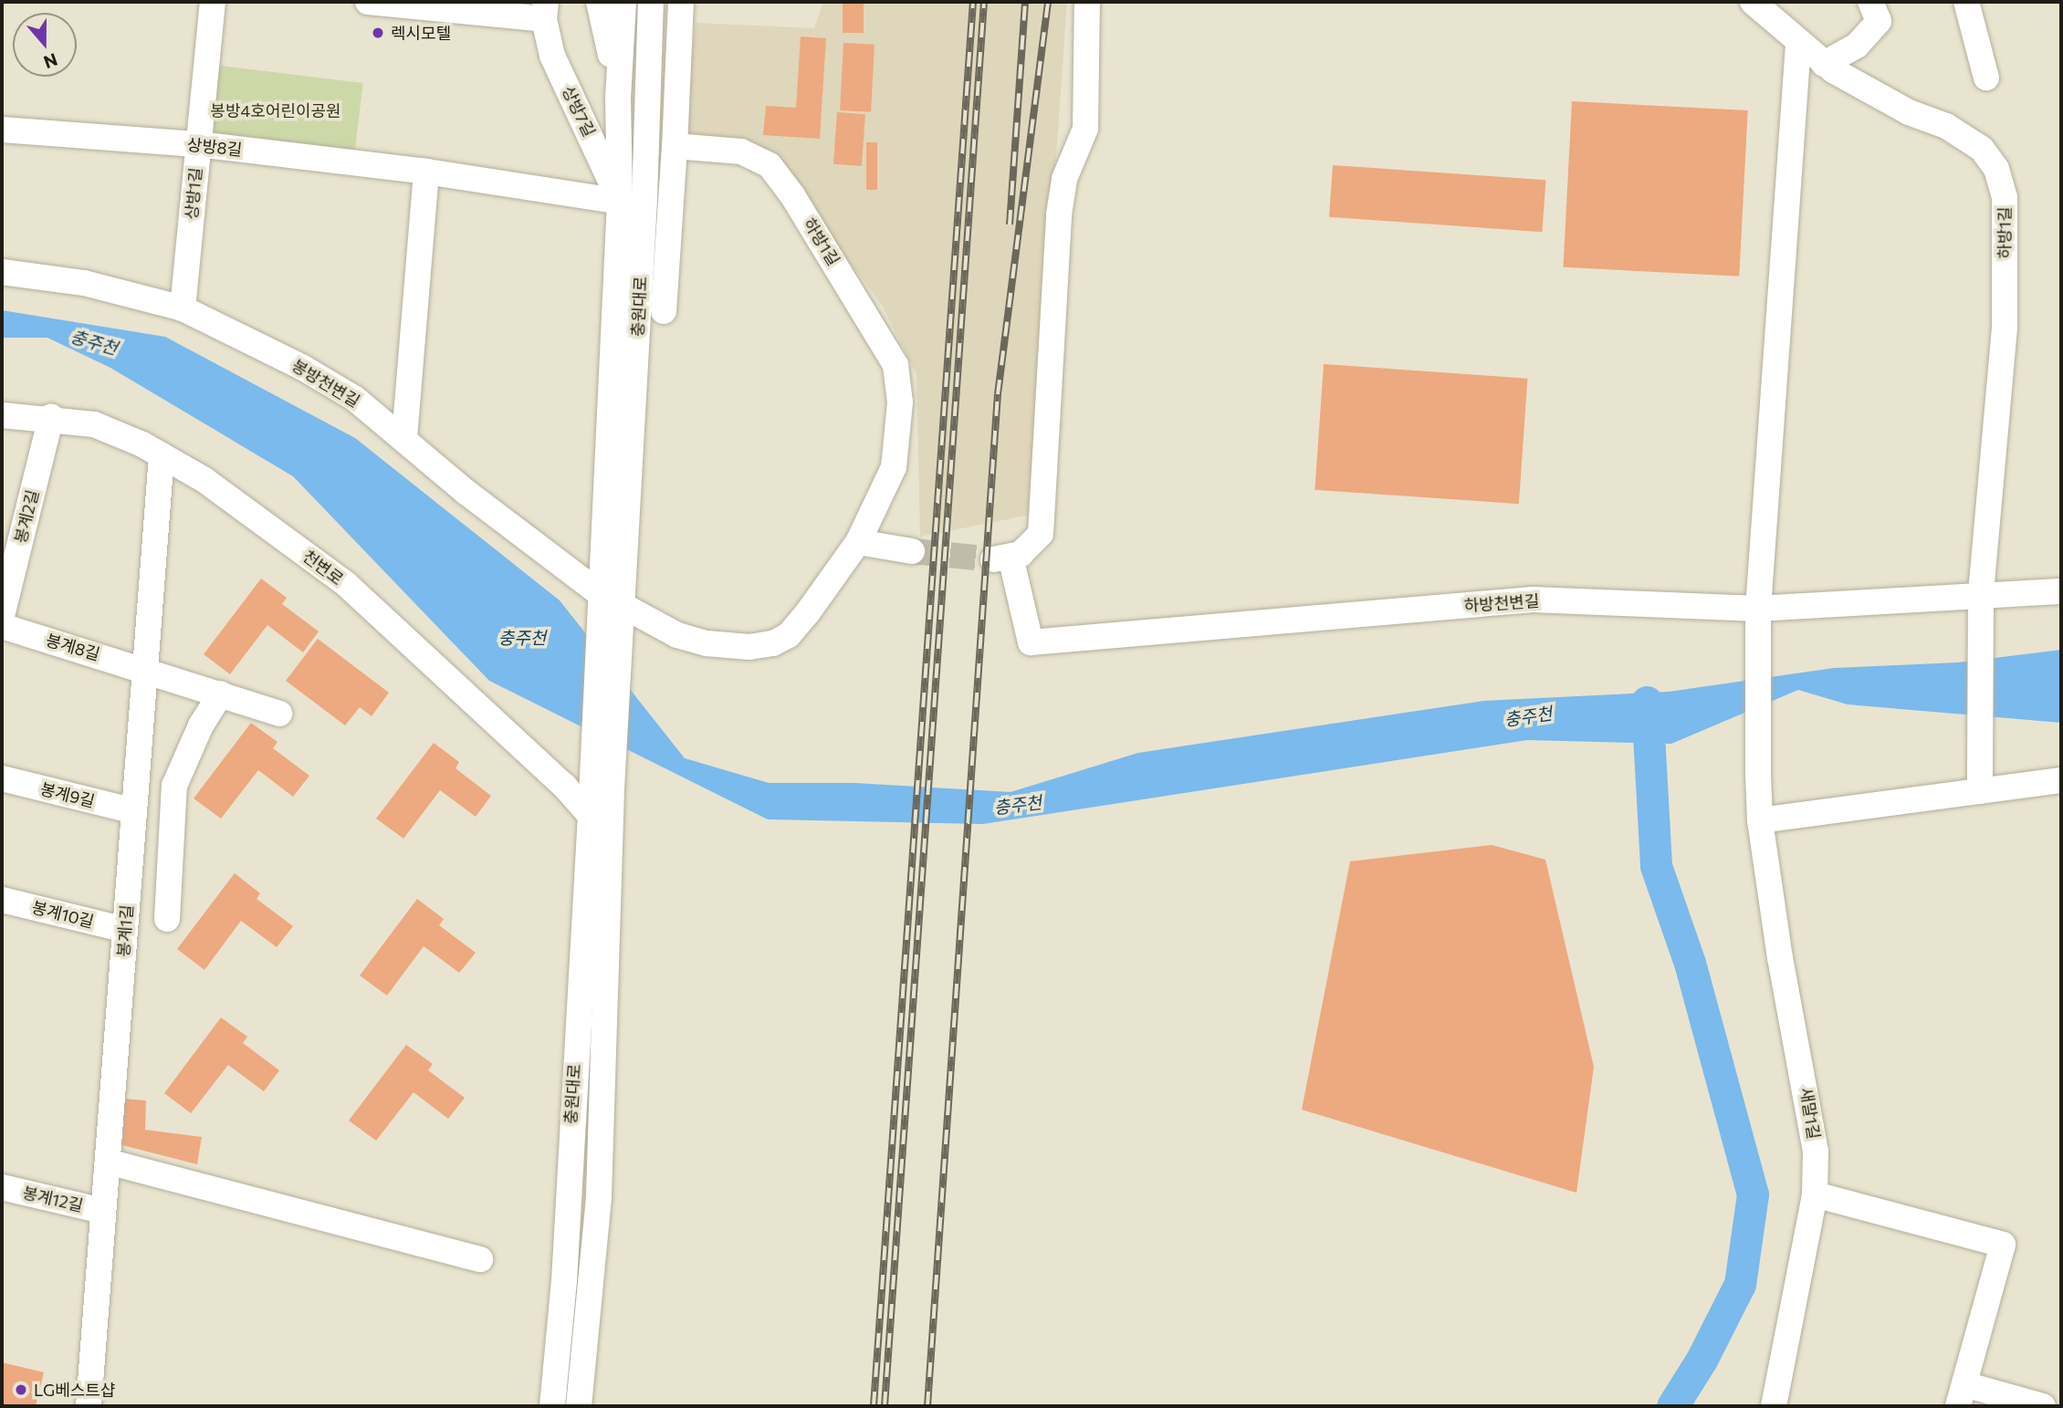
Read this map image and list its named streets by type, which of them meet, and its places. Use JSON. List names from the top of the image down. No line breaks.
{"streets":{"street":["상방7길","상방8길","상방1길","하방1길","충원대로","봉방천변길","봉계2길","천변로","하방천변길","봉계8길","봉계9길","봉계10길","봉계1길","새말1길","봉계12길"]},"crossings":[["상방7길","상방8길"],["상방7길","충원대로"],["상방8길","상방1길"],["상방8길","충원대로"],["상방1길","봉방천변길"],["하방1길","충원대로"],["하방1길","봉방천변길"],["하방1길","하방천변길"],["하방1길","새말1길"],["충원대로","봉방천변길"],["충원대로","천변로"],["봉계2길","천변로"],["천변로","봉계1길"],["하방천변길","새말1길"],["봉계8길","봉계1길"],["봉계9길","봉계1길"],["봉계10길","봉계1길"],["봉계1길","봉계12길"]],"water":["충주천"],"parks":["봉방4호어린이공원"],"places":["렉시모텔","LG베스트샵"],"north":"bottom"}
